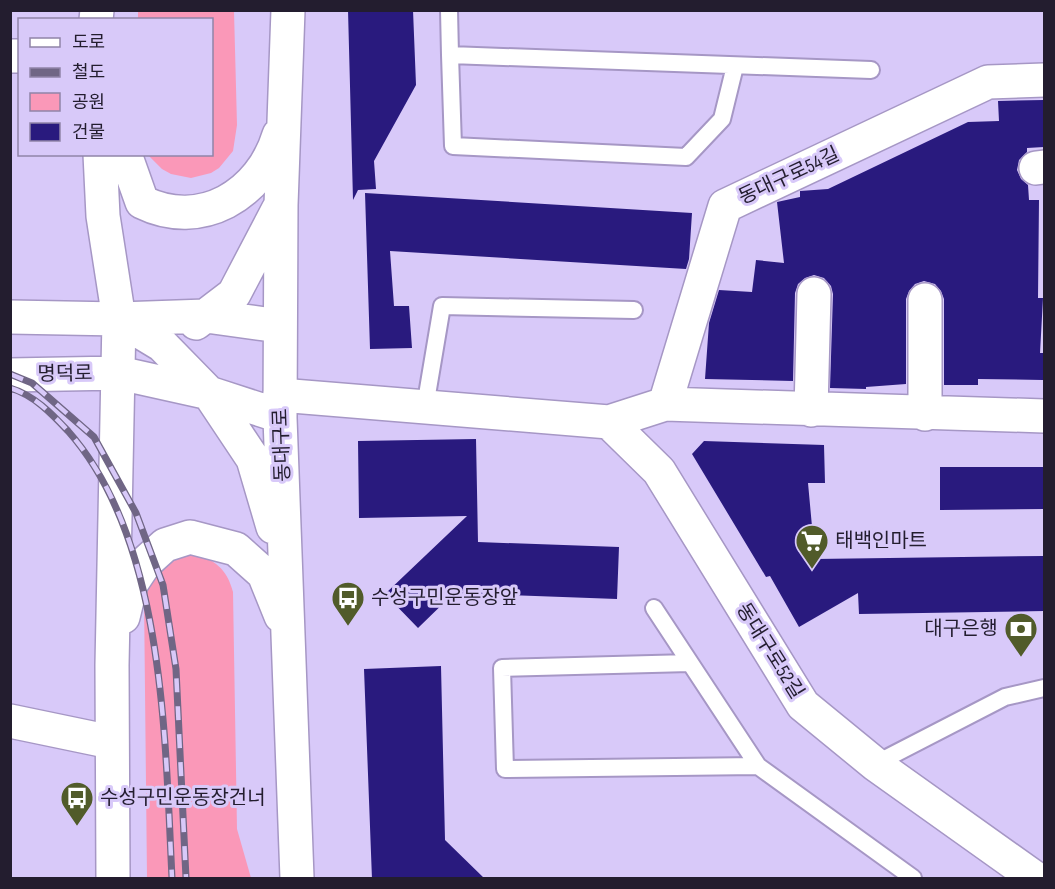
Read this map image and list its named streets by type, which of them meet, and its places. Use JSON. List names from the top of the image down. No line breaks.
{"streets":{"main road":["동대구로54길","명덕로","동대구로","동대구로52길"]},"crossings":[["명덕로","동대구로"]],"places":{"supermarket":["태백인마트"],"bus stop":["수성구민운동장앞","수성구민운동장건너"],"bank":["대구은행"]},"legend":["도로","철도","공원","건물"]}
